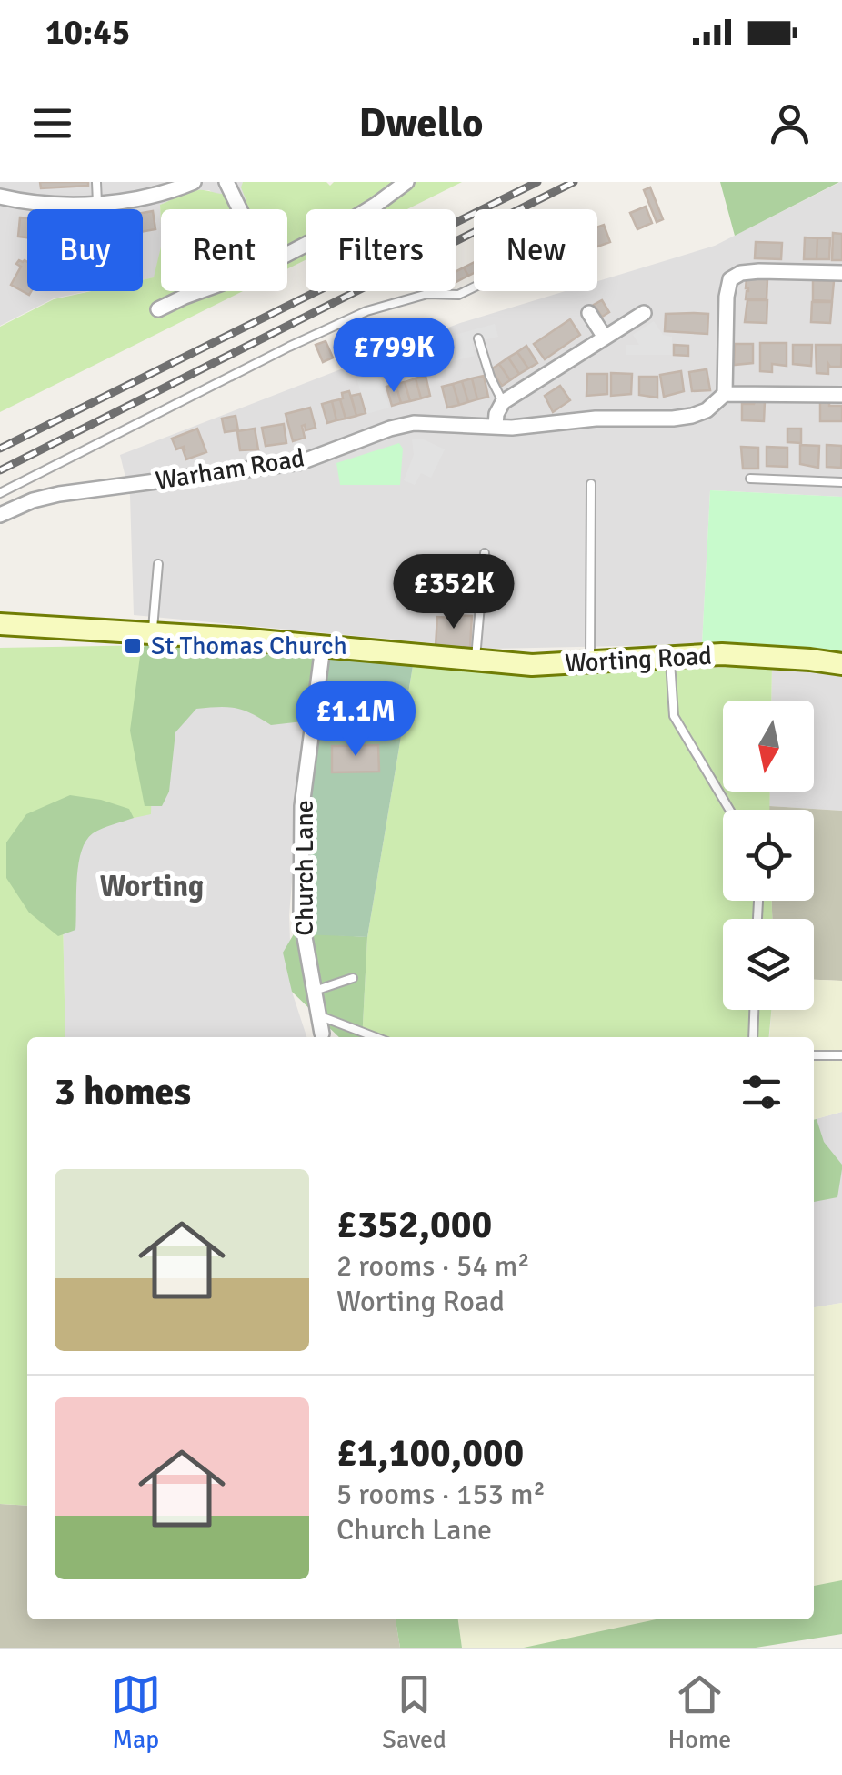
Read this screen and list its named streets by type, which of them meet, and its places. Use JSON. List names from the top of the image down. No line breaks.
{"streets":{"main road":["Worting Road"],"street":["Warham Road","Church Lane"]},"crossings":[["Worting Road","Church Lane"]],"districts":["Worting"],"places":{"transit":["St Thomas Church"]},"north":"bottom","page":{"status":"10:45","header":"Dwello","chip":["Buy","Rent","Filters","New"],"price":["£799K","£352K","£1.1M"],"heading":"3 homes","list":[{"name":"£352,000","note":"2 rooms · 54 m² · Worting Road"},{"name":"£1,100,000","note":"5 rooms · 153 m² · Church Lane"}],"tabs":["Map","Saved","Home"]}}
